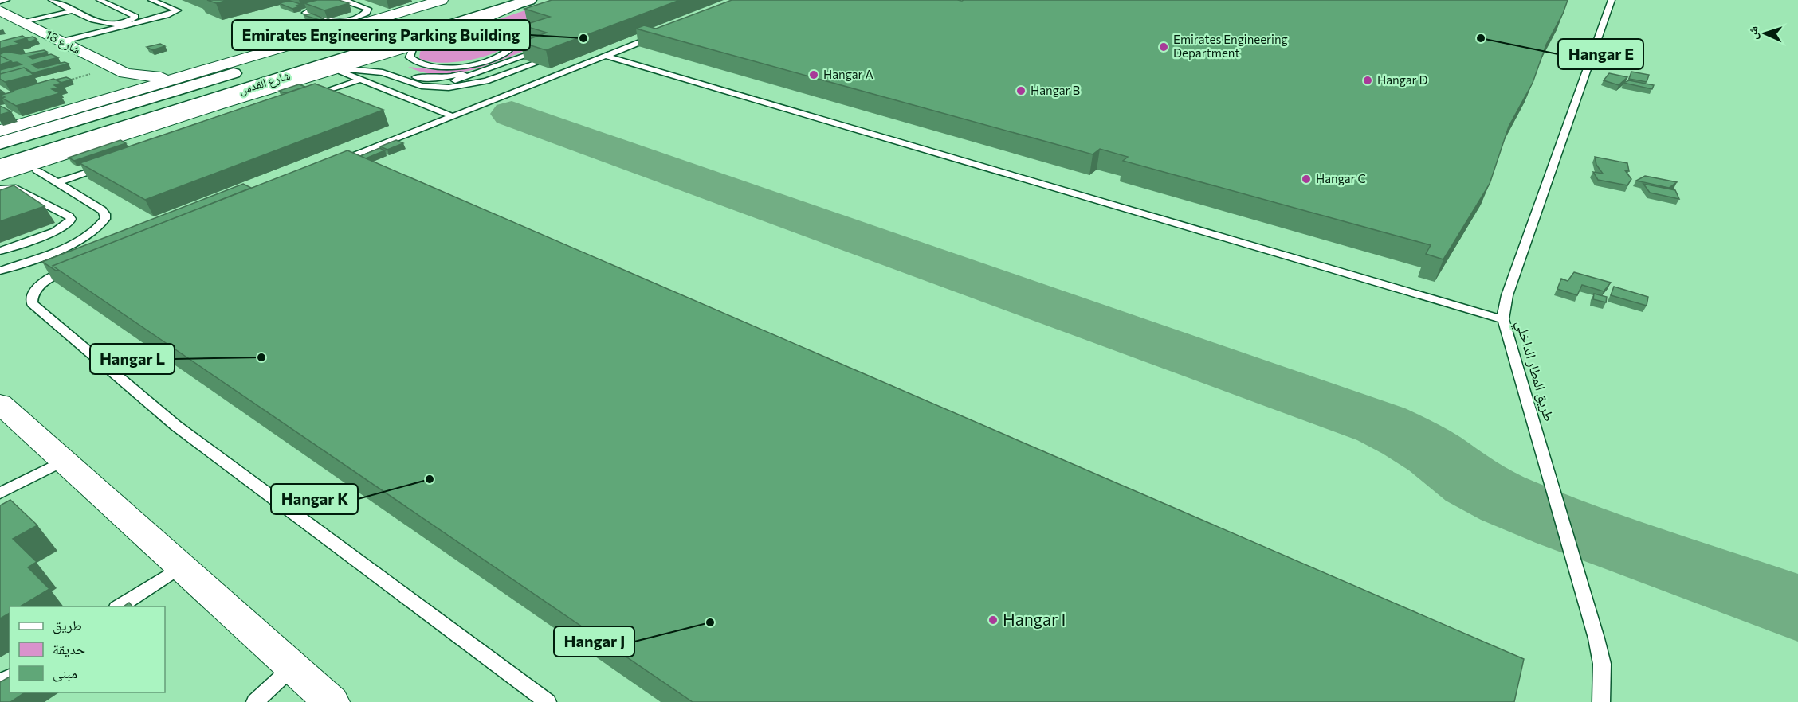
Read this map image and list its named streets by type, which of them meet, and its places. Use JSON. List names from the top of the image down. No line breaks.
{"streets":{"main road":["شارع القدس"],"street":["شارع 18"],"lane":["طريق المطار الداخلي"]},"places":["Emirates Engineering Parking Building","Hangar E","Emirates Engineering Department","Hangar A","Hangar D","Hangar B","Hangar C","Hangar L","Hangar K","Hangar I","Hangar J"],"legend":["طريق","حديقة","مبنى"],"north":"left"}
